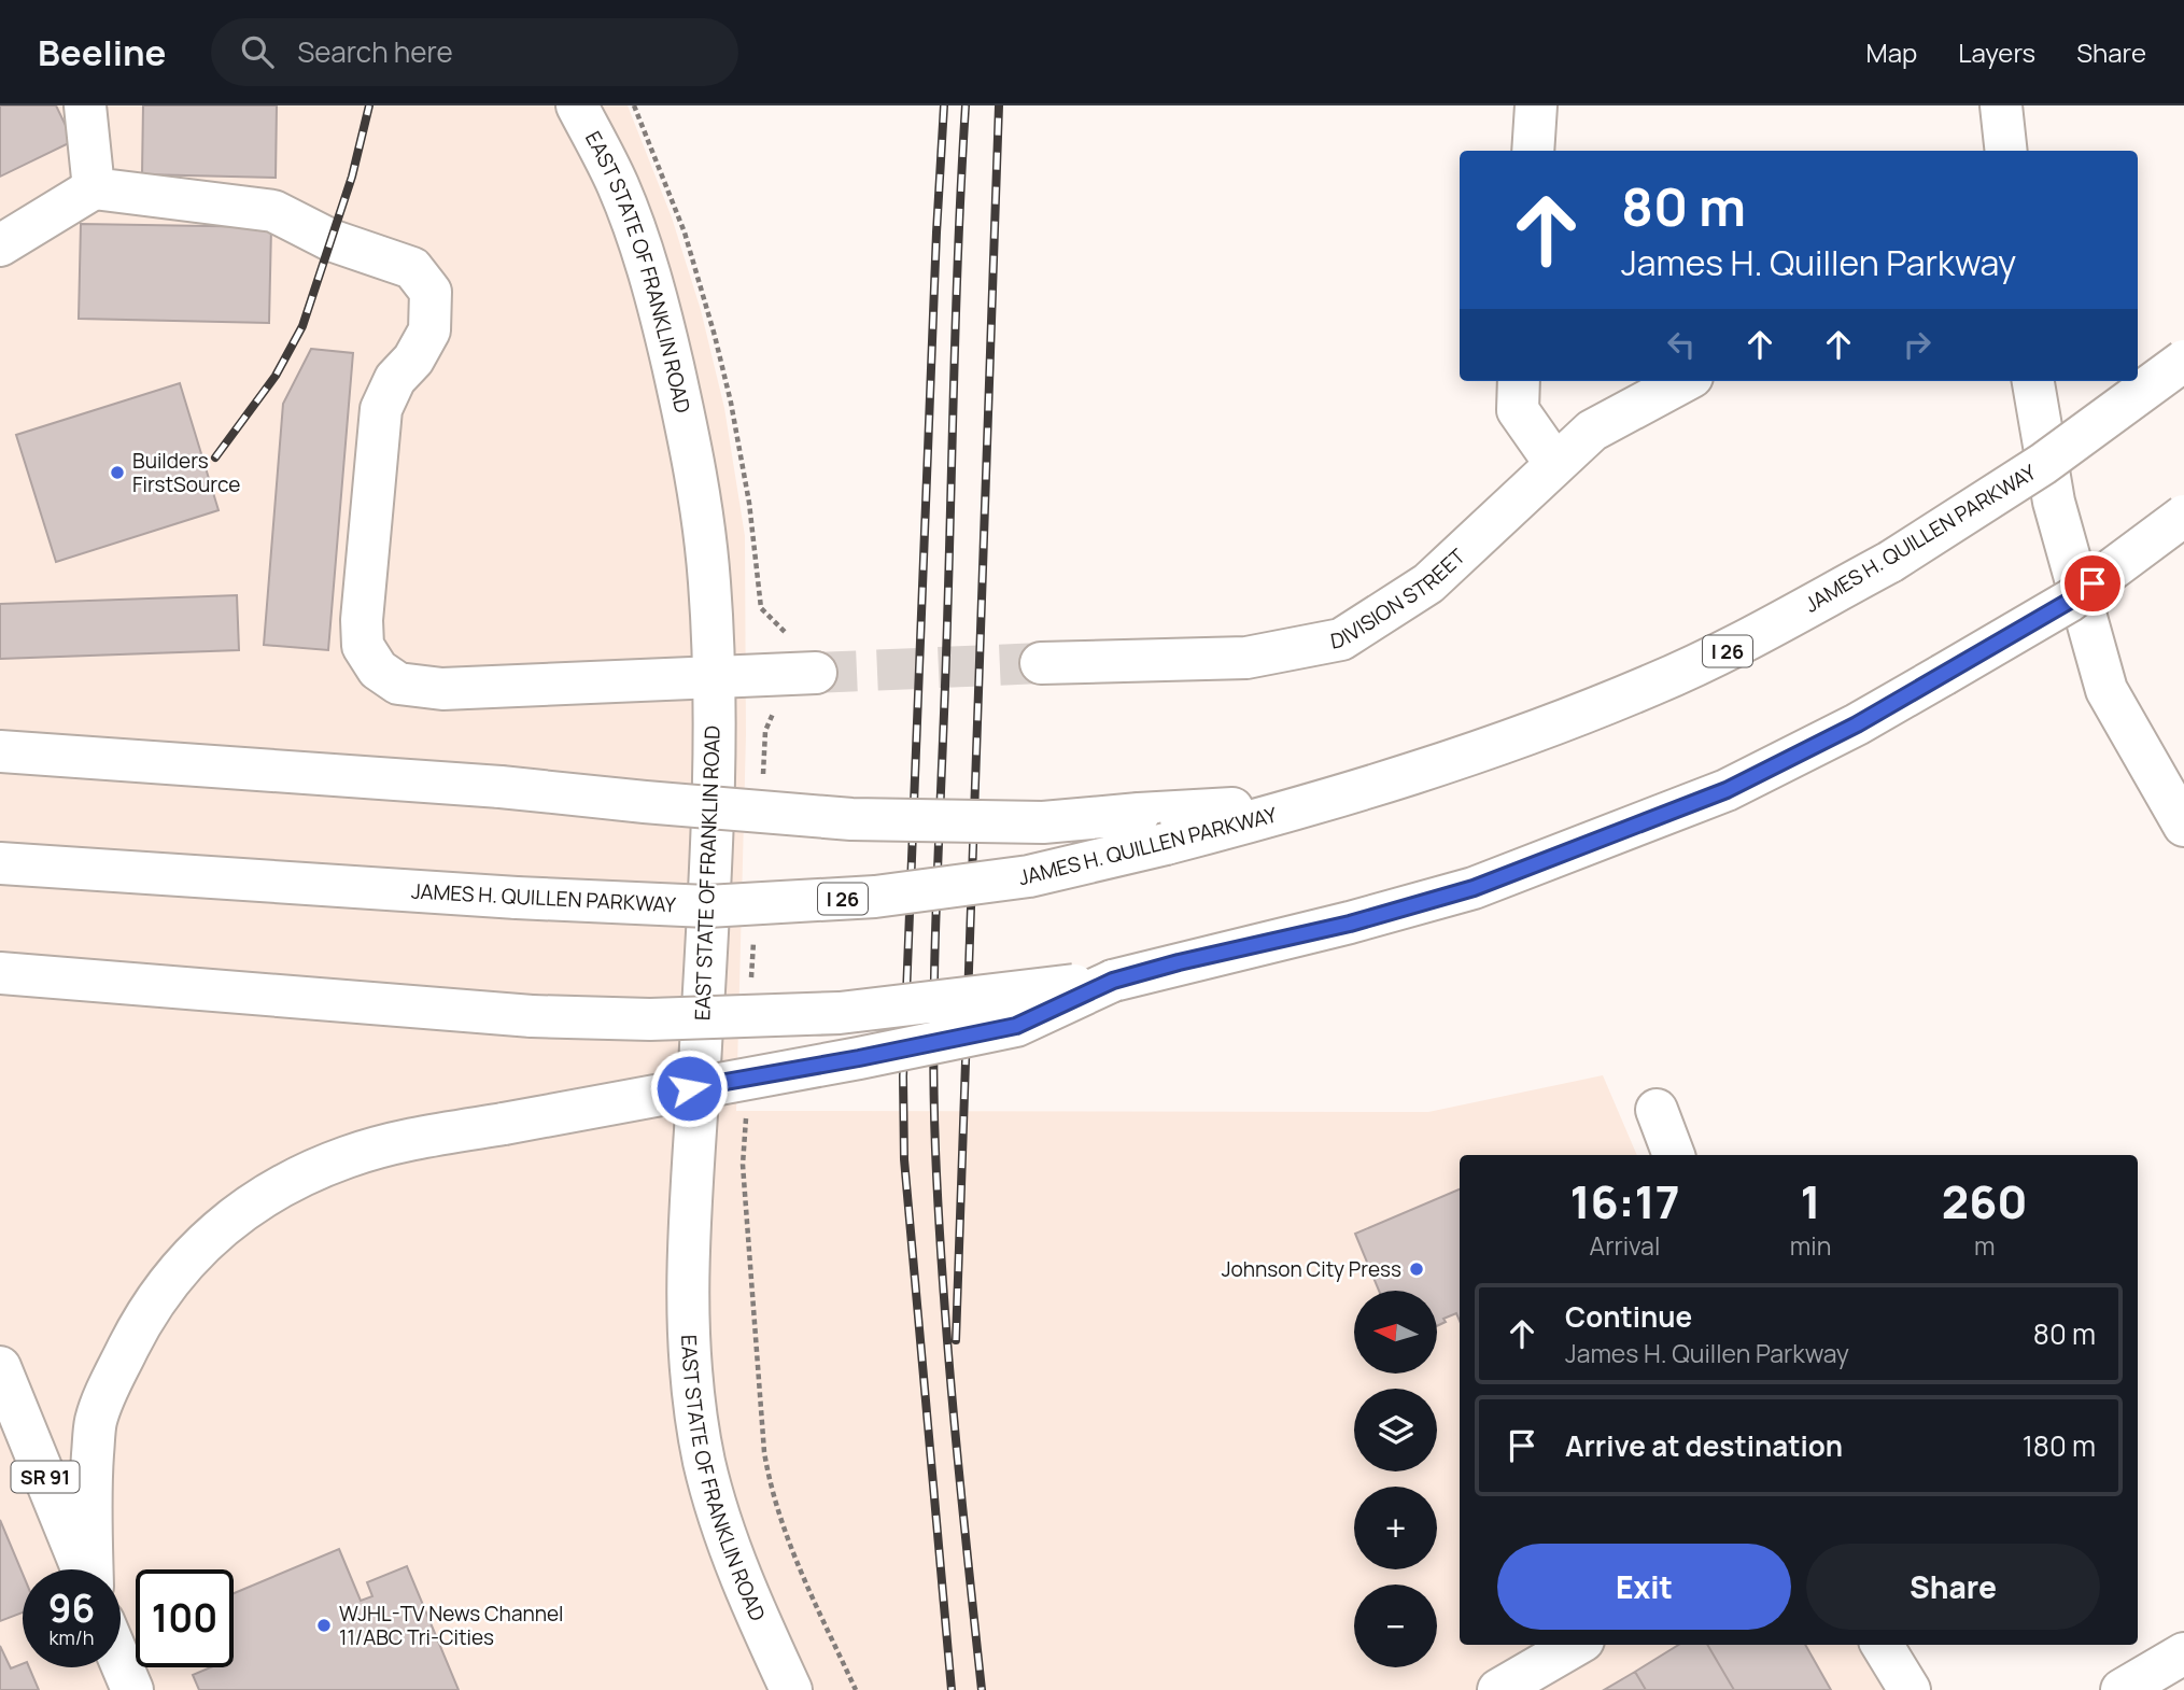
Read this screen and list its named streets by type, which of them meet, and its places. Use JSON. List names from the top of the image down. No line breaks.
{"streets":{"main road":["EAST STATE OF FRANKLIN ROAD","JAMES H. QUILLEN PARKWAY","DIVISION STREET","I 26","SR 91"]},"places":["Builders FirstSource","Johnson City Press","WJHL-TV News Channel 11/ABC Tri-Cities"],"north":"left","page":{"header":"Beeline","search":"Search here","nav":["Map","Layers","Share"],"turn":["80 m","James H. Quillen Parkway"],"eta":["16:17","Arrival","1","min","260","m"],"list":[{"name":"Continue","note":"James H. Quillen Parkway","value":"80 m"},{"name":"Arrive at destination","value":"180 m"}],"map_buttons":["+","−"],"buttons":["Exit","Share"],"speed":"96 km/h","limit":"100"}}
